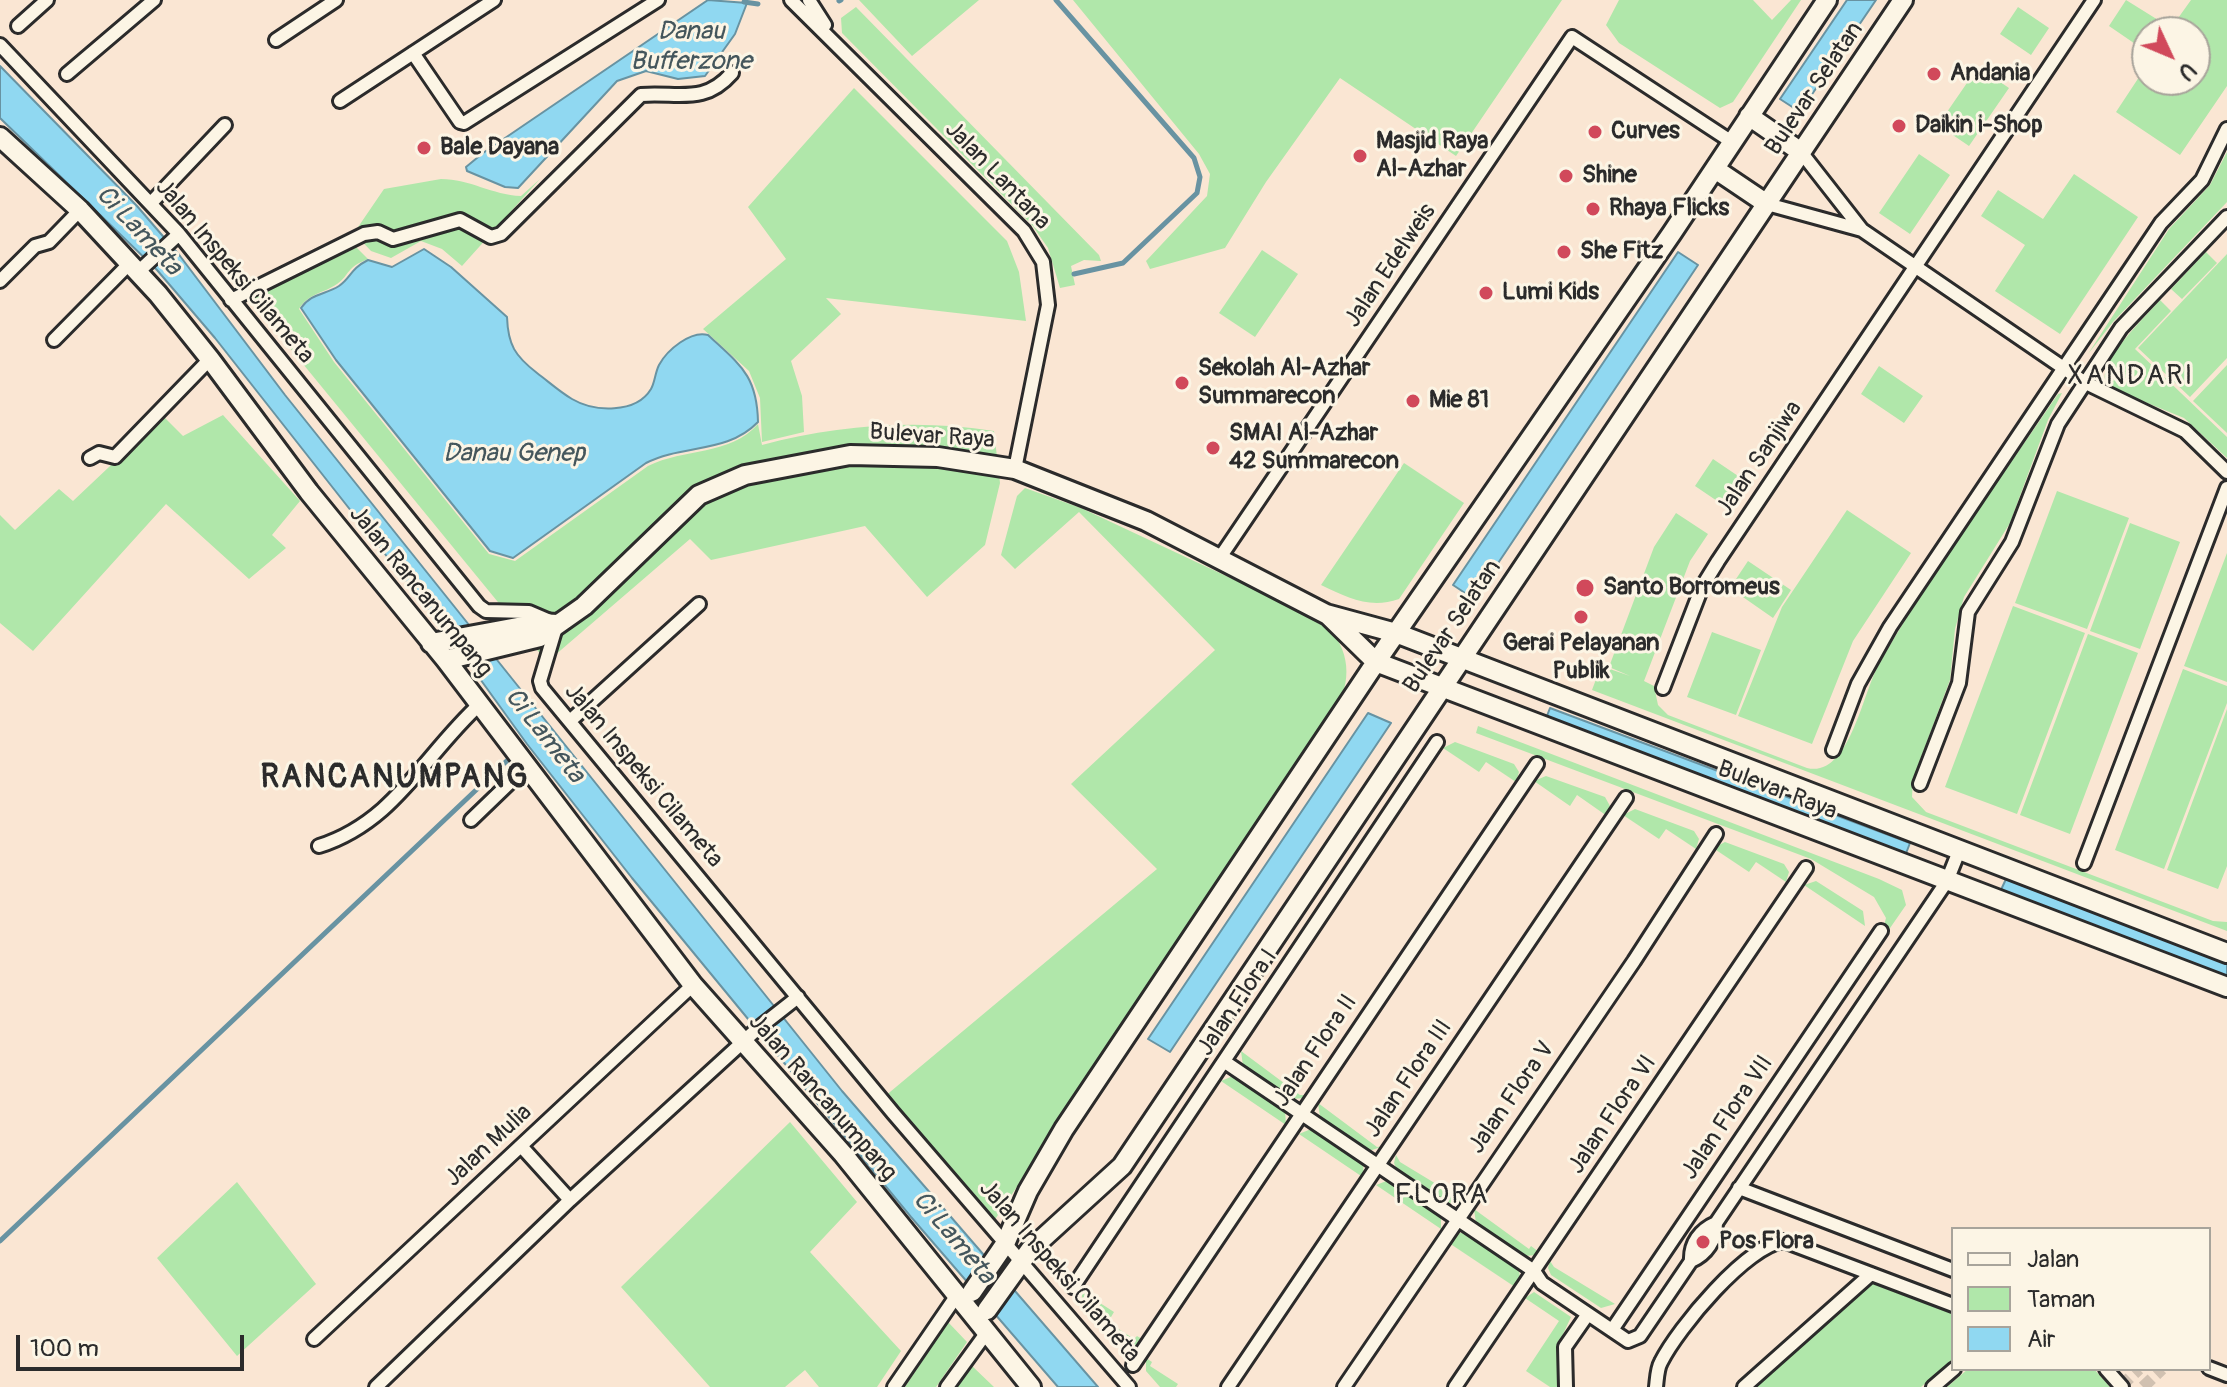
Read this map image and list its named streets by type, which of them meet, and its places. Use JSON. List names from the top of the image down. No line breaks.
{"streets":{"main road":["Bulevar Selatan","Bulevar Raya","Jalan Rancanumpang"],"street":["Jalan Lantana","Jalan Edelweis","Jalan Inspeksi Cilameta","Jalan Sanjiwa","Jalan Flora I","Jalan Flora II","Jalan Flora III","Jalan Flora V","Jalan Flora VI","Jalan Flora VII","Jalan Mulia"]},"crossings":[["Bulevar Selatan","Jalan Edelweis"],["Bulevar Selatan","Jalan Inspeksi Cilameta"],["Bulevar Selatan","Bulevar Raya"],["Bulevar Selatan","Jalan Rancanumpang"],["Jalan Lantana","Bulevar Raya"],["Jalan Edelweis","Bulevar Raya"],["Jalan Inspeksi Cilameta","Bulevar Raya"],["Bulevar Raya","Jalan Rancanumpang"],["Jalan Rancanumpang","Jalan Mulia"]],"districts":["XANDARI","RANCANUMPANG","FLORA"],"water":["Danau Bufferzone","Ci Lameta","Danau Genep"],"places":["Andania","Daikin i-Shop","Curves","Bale Dayana","Masjid Raya Al-Azhar","Shine","Rhaya Flicks","She Fitz","Lumi Kids","Sekolah Al-Azhar Summarecon","Mie 81","SMAI Al-Azhar 42 Summarecon","Santo Borromeus","Gerai Pelayanan Publik","Pos Flora"],"legend":["Jalan","Taman","Air"],"scale_bar":"100 m","north":"bottom right"}
